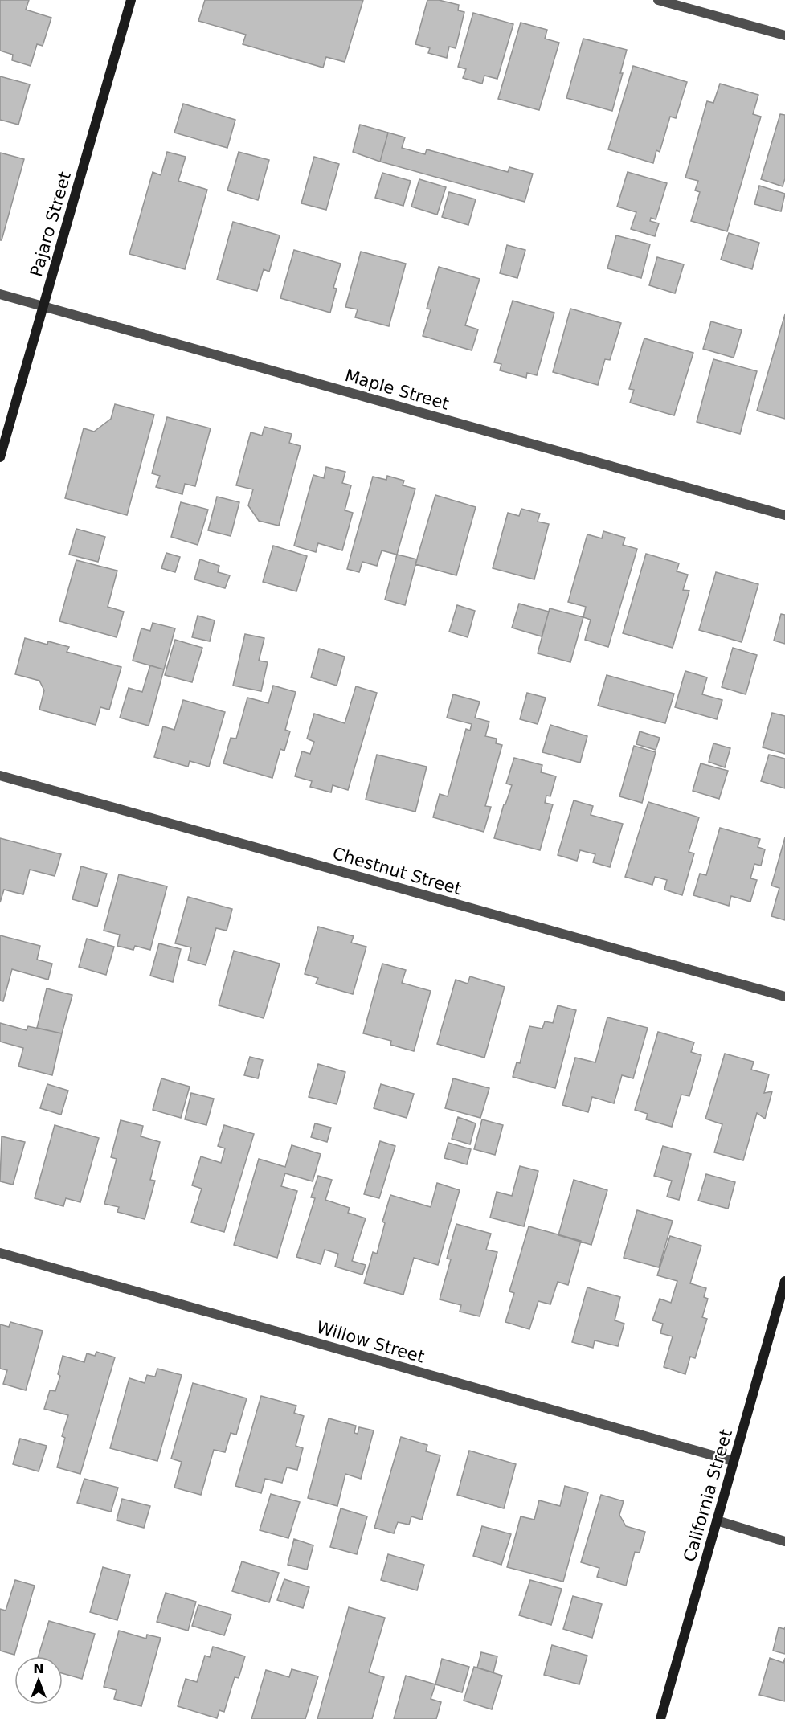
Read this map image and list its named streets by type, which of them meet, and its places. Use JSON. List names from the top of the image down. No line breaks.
{"streets":{"street":["Pajaro Street","Maple Street","Chestnut Street","Willow Street","California Street"]},"crossings":[["Pajaro Street","Maple Street"],["Willow Street","California Street"]],"north":"top"}
